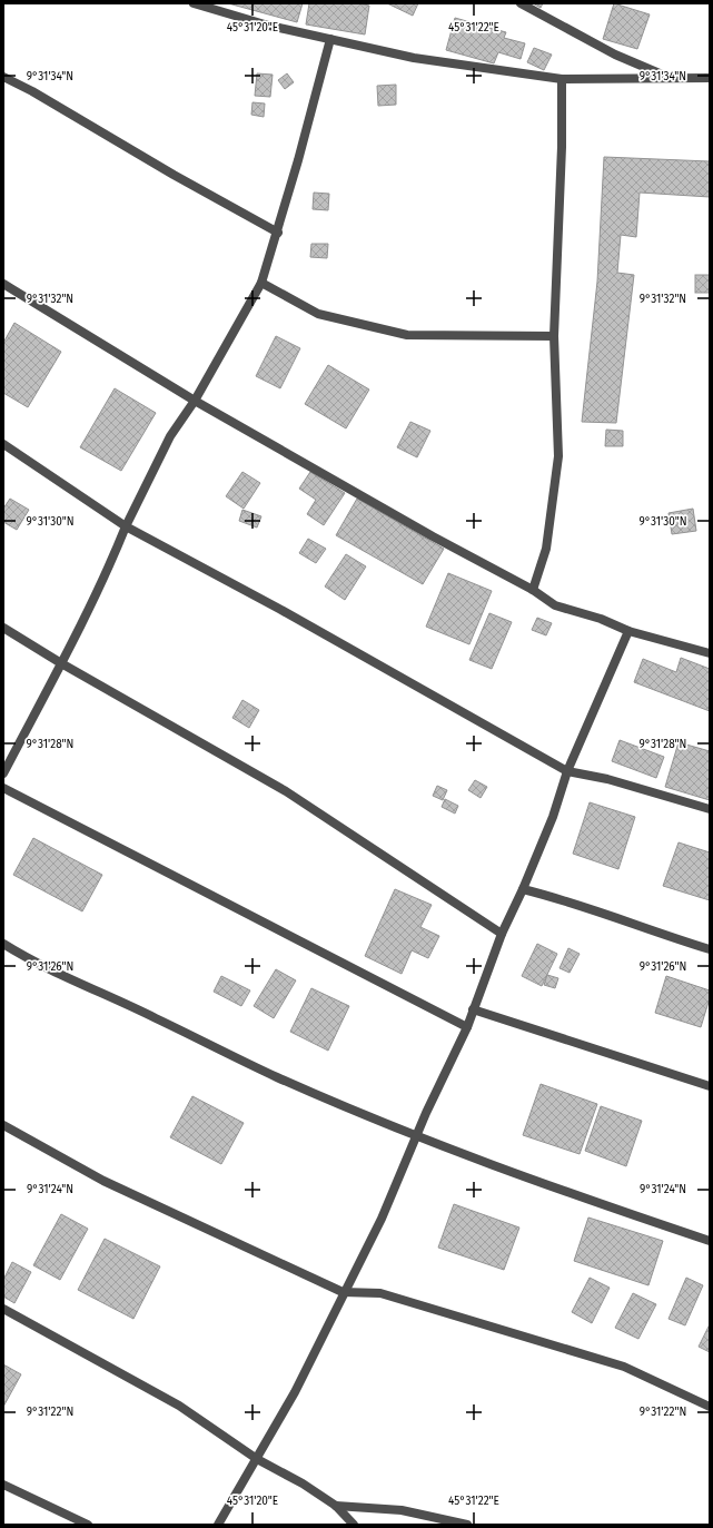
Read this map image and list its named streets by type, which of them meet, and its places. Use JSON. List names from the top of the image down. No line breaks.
{"coordinates":["45°31'20\"E","45°31'22\"E","9°31'34\"N","9°31'32\"N","9°31'30\"N","9°31'28\"N","9°31'26\"N","9°31'24\"N","9°31'22\"N"]}
